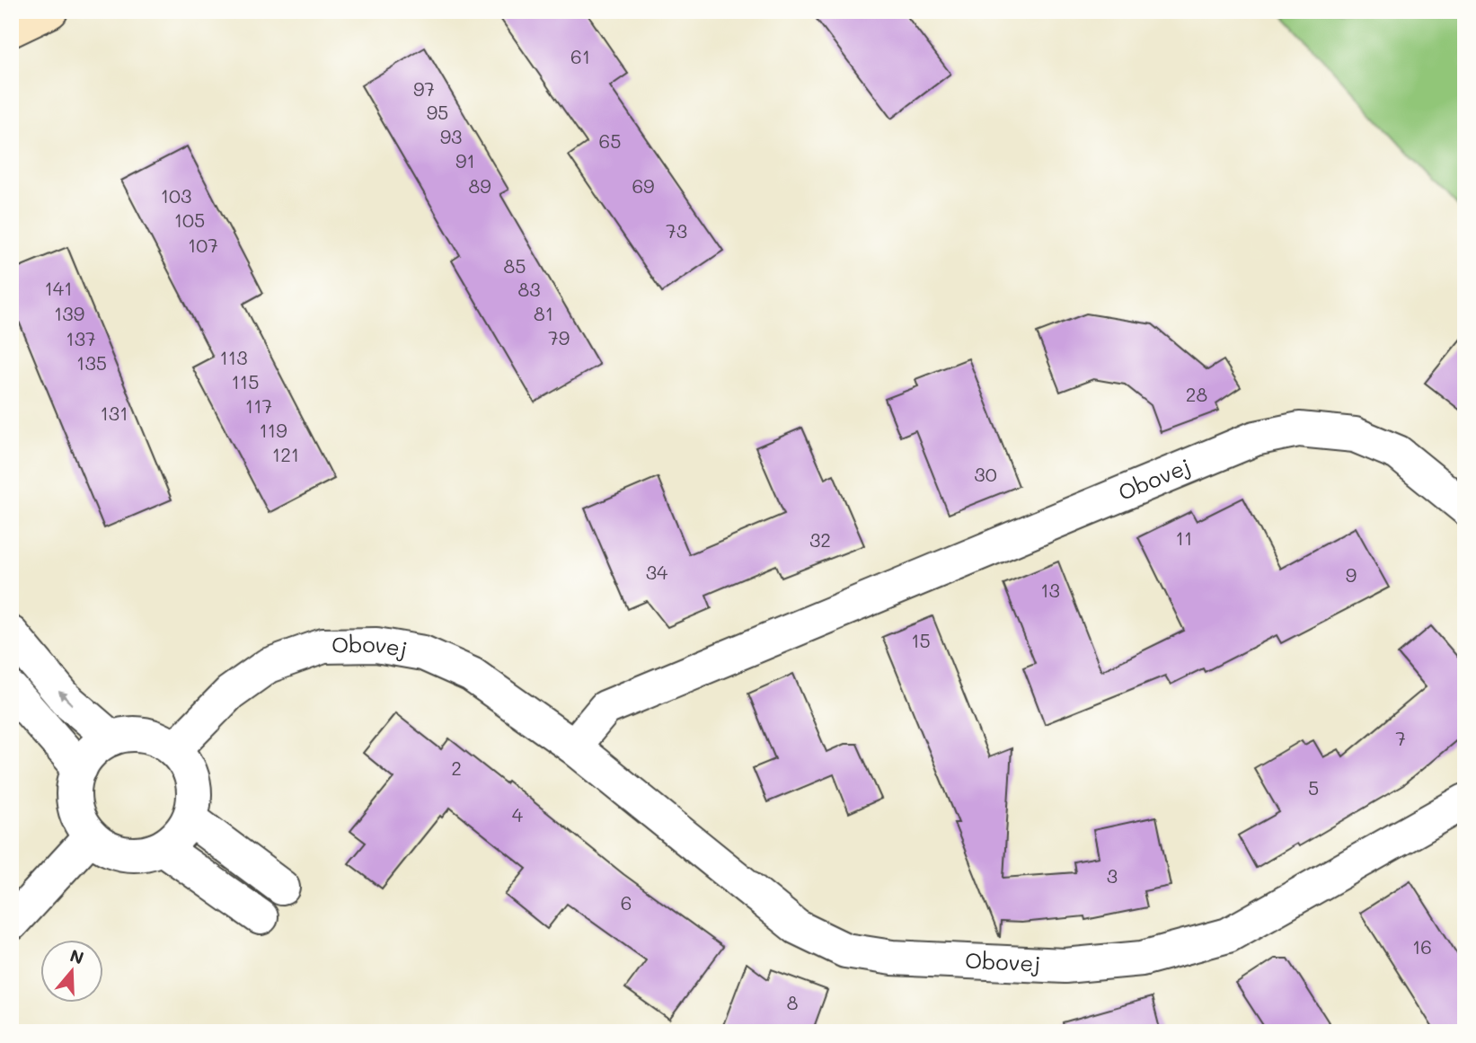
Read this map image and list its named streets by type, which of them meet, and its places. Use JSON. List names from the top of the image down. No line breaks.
{"streets":{"street":["Obovej"]},"house_numbers":["61","97","95","93","65","91","89","69","103","105","73","107","85","141","83","139","81","79","137","113","135","115","28","117","131","119","121","30","11","32","34","9","13","15","7","2","5","4","3","6","16","8"],"north":"top"}
